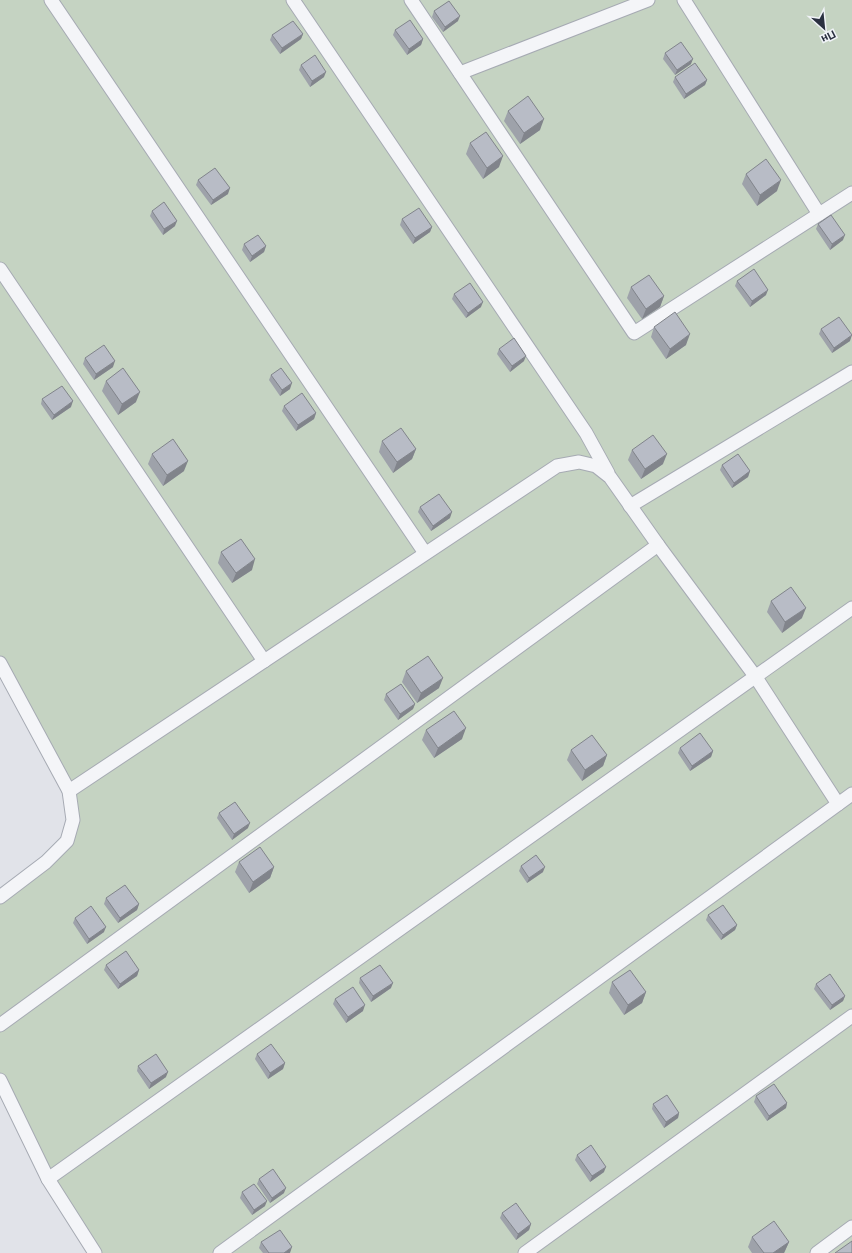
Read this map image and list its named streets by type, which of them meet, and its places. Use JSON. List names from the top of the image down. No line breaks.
{"north":"bottom right"}
